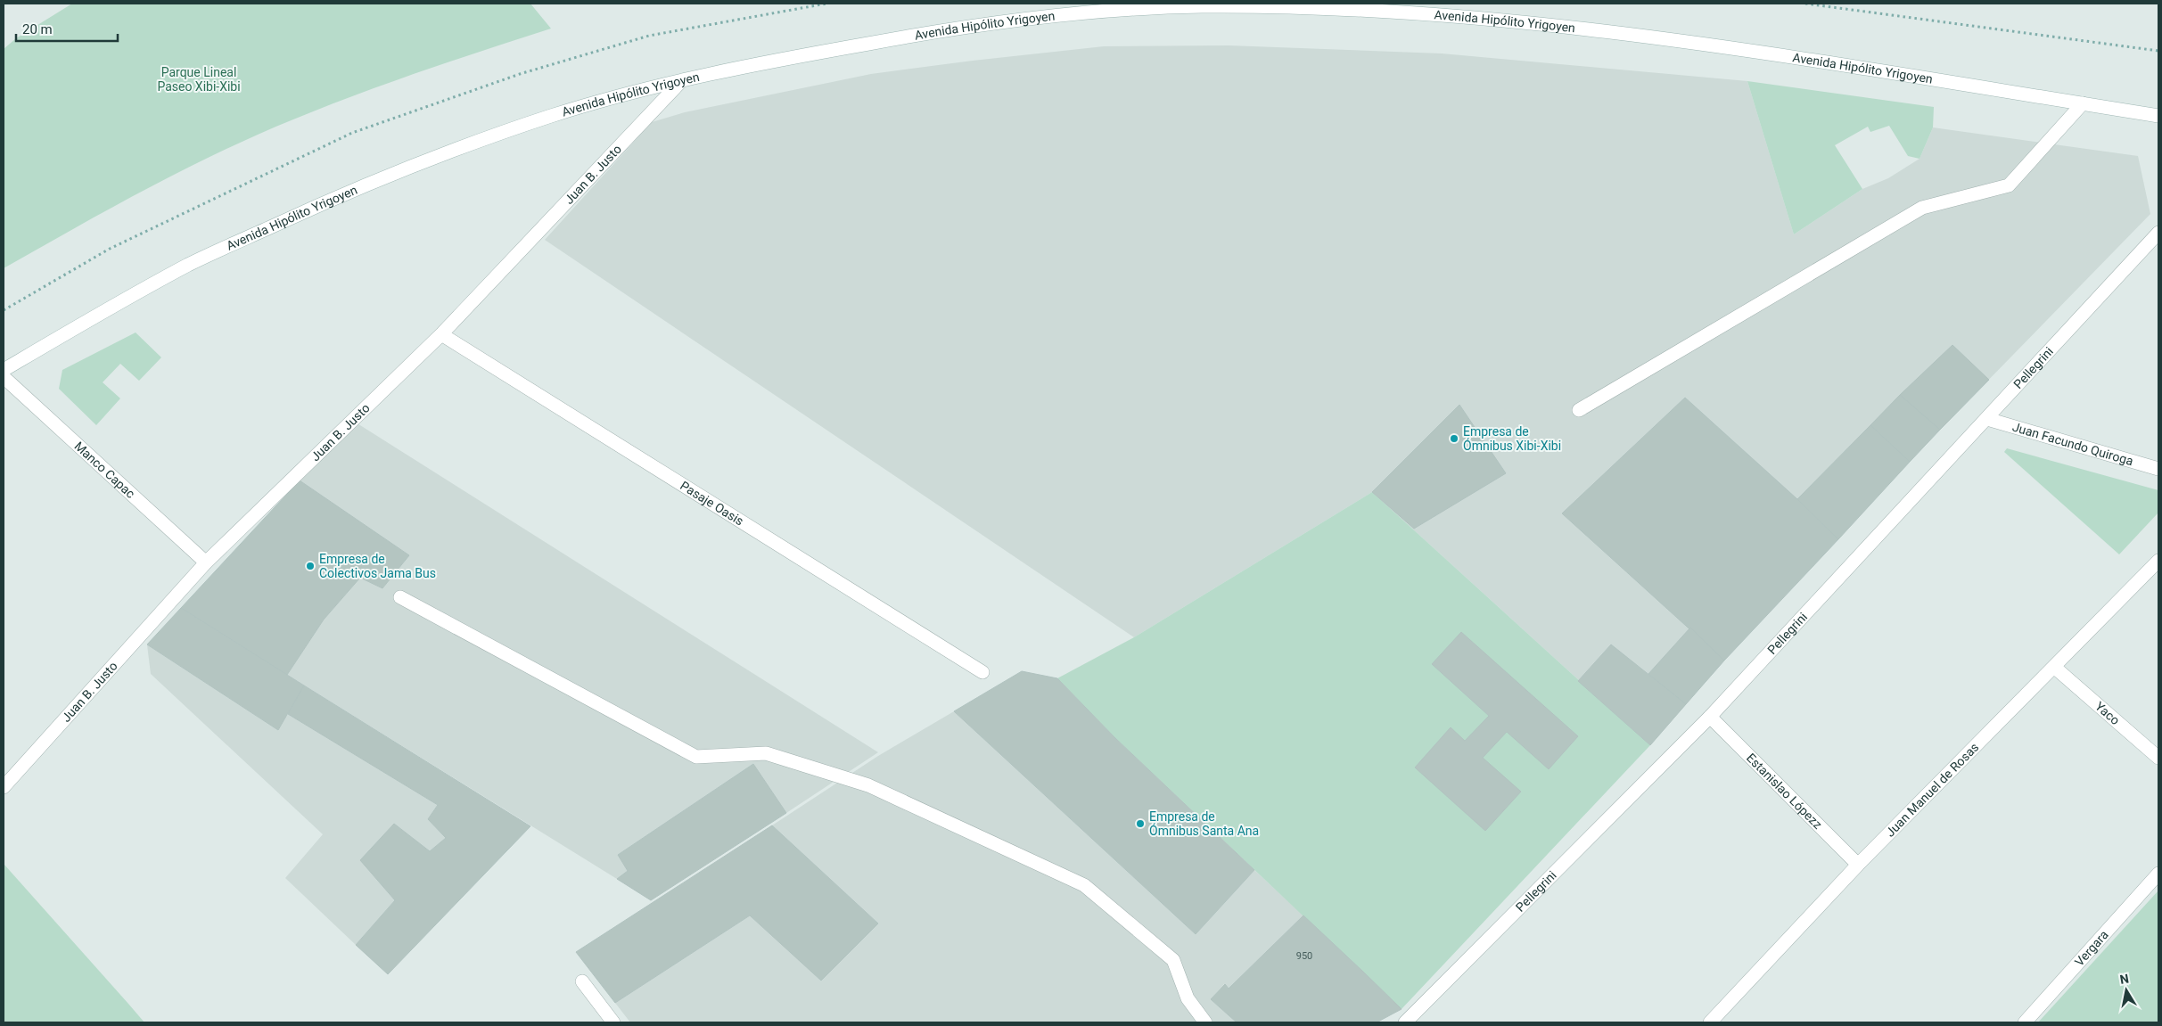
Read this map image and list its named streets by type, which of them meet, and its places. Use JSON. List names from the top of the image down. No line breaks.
{"streets":{"street":["Avenida Hipólito Yrigoyen","Juan B. Justo","Pellegrini","Juan Facundo Quiroga","Manco Capac","Pasaje Oasis","Yaco","Juan Manuel de Rosas","Estanislao Lópezz","Vergara"]},"crossings":[["Avenida Hipólito Yrigoyen","Juan B. Justo"],["Juan B. Justo","Manco Capac"],["Juan B. Justo","Pasaje Oasis"],["Pellegrini","Juan Facundo Quiroga"],["Pellegrini","Estanislao Lópezz"],["Yaco","Juan Manuel de Rosas"],["Juan Manuel de Rosas","Estanislao Lópezz"]],"parks":["Parque Lineal Paseo Xibi-Xibi"],"places":["Empresa de Ómnibus Xibi-Xibi","Empresa de Colectivos Jama Bus","Empresa de Ómnibus Santa Ana"],"house_numbers":["950"],"scale_bar":"20 m","north":"top"}
